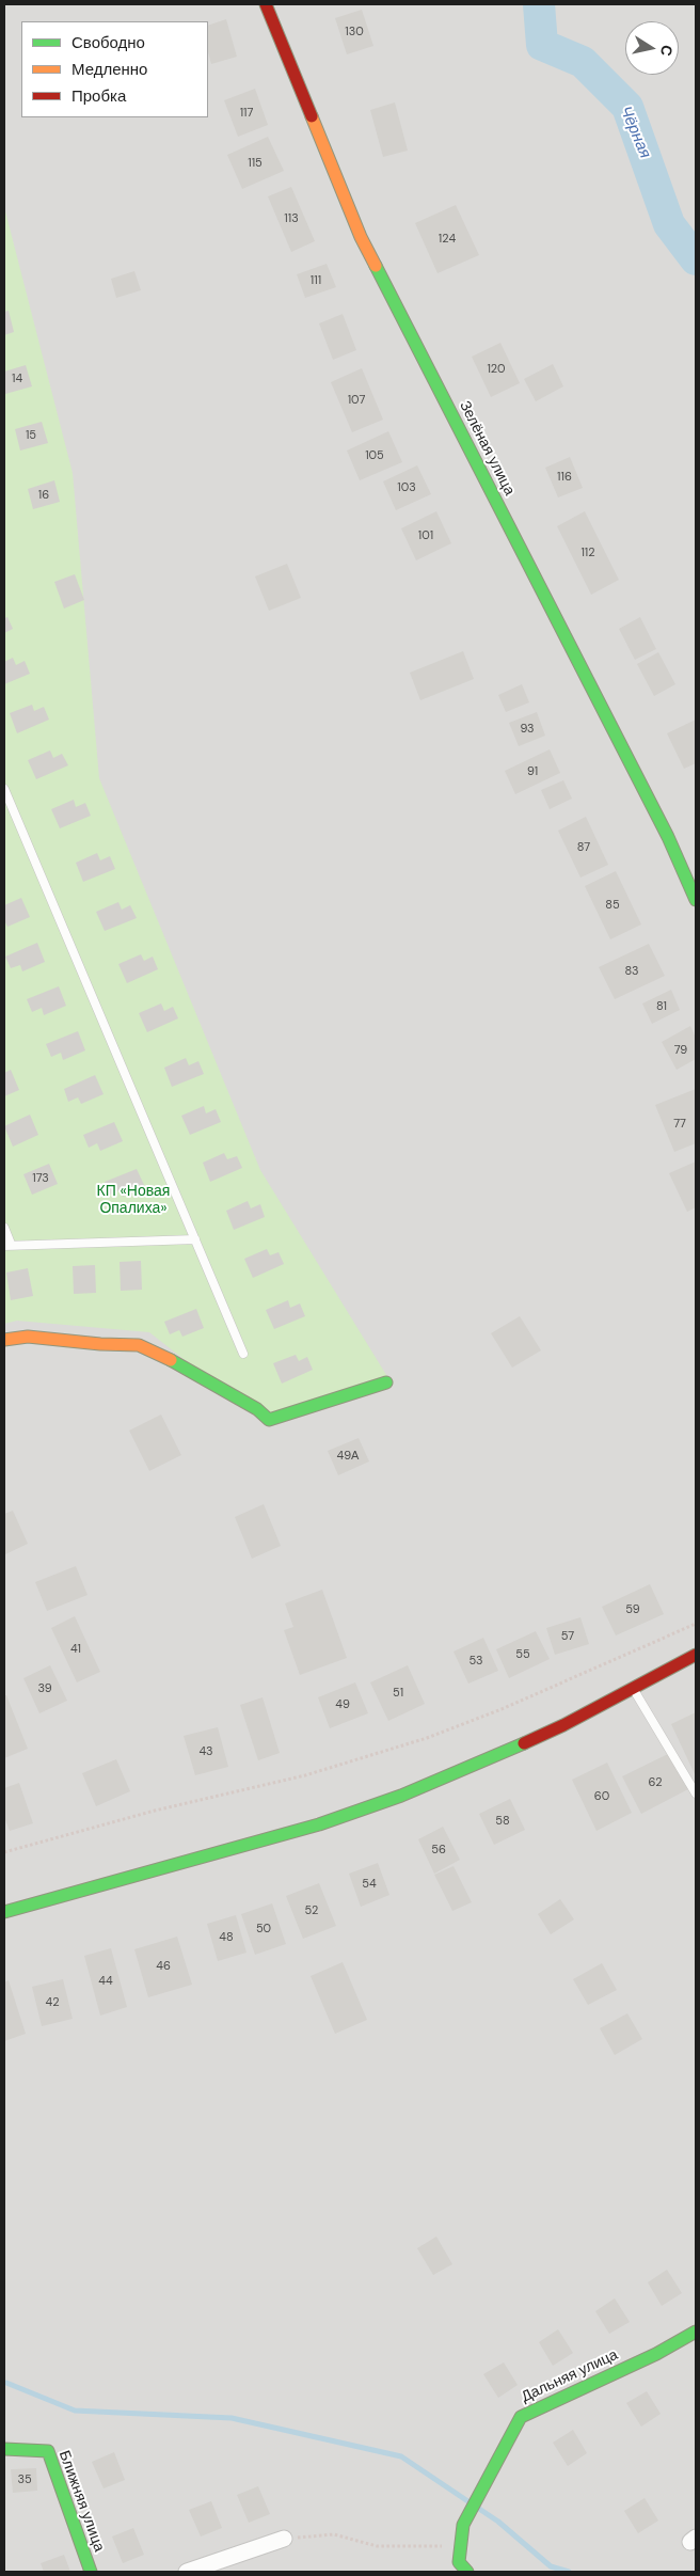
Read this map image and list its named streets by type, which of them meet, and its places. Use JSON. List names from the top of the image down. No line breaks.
{"streets":{"street":["Зелёная улица","Дальняя улица","Ближняя улица"]},"water":["Чёрная"],"parks":["КП «Новая Опалиха»"],"house_numbers":["130","117","115","113","124","111","120","14","107","15","105","116","103","16","101","112","93","91","87","85","83","81","79","77","173","49А","59","57","41","55","53","39","51","49","43","62","60","58","56","54","52","50","48","46","44","42","35"],"legend":["Свободно","Медленно","Пробка"],"north":"right"}
